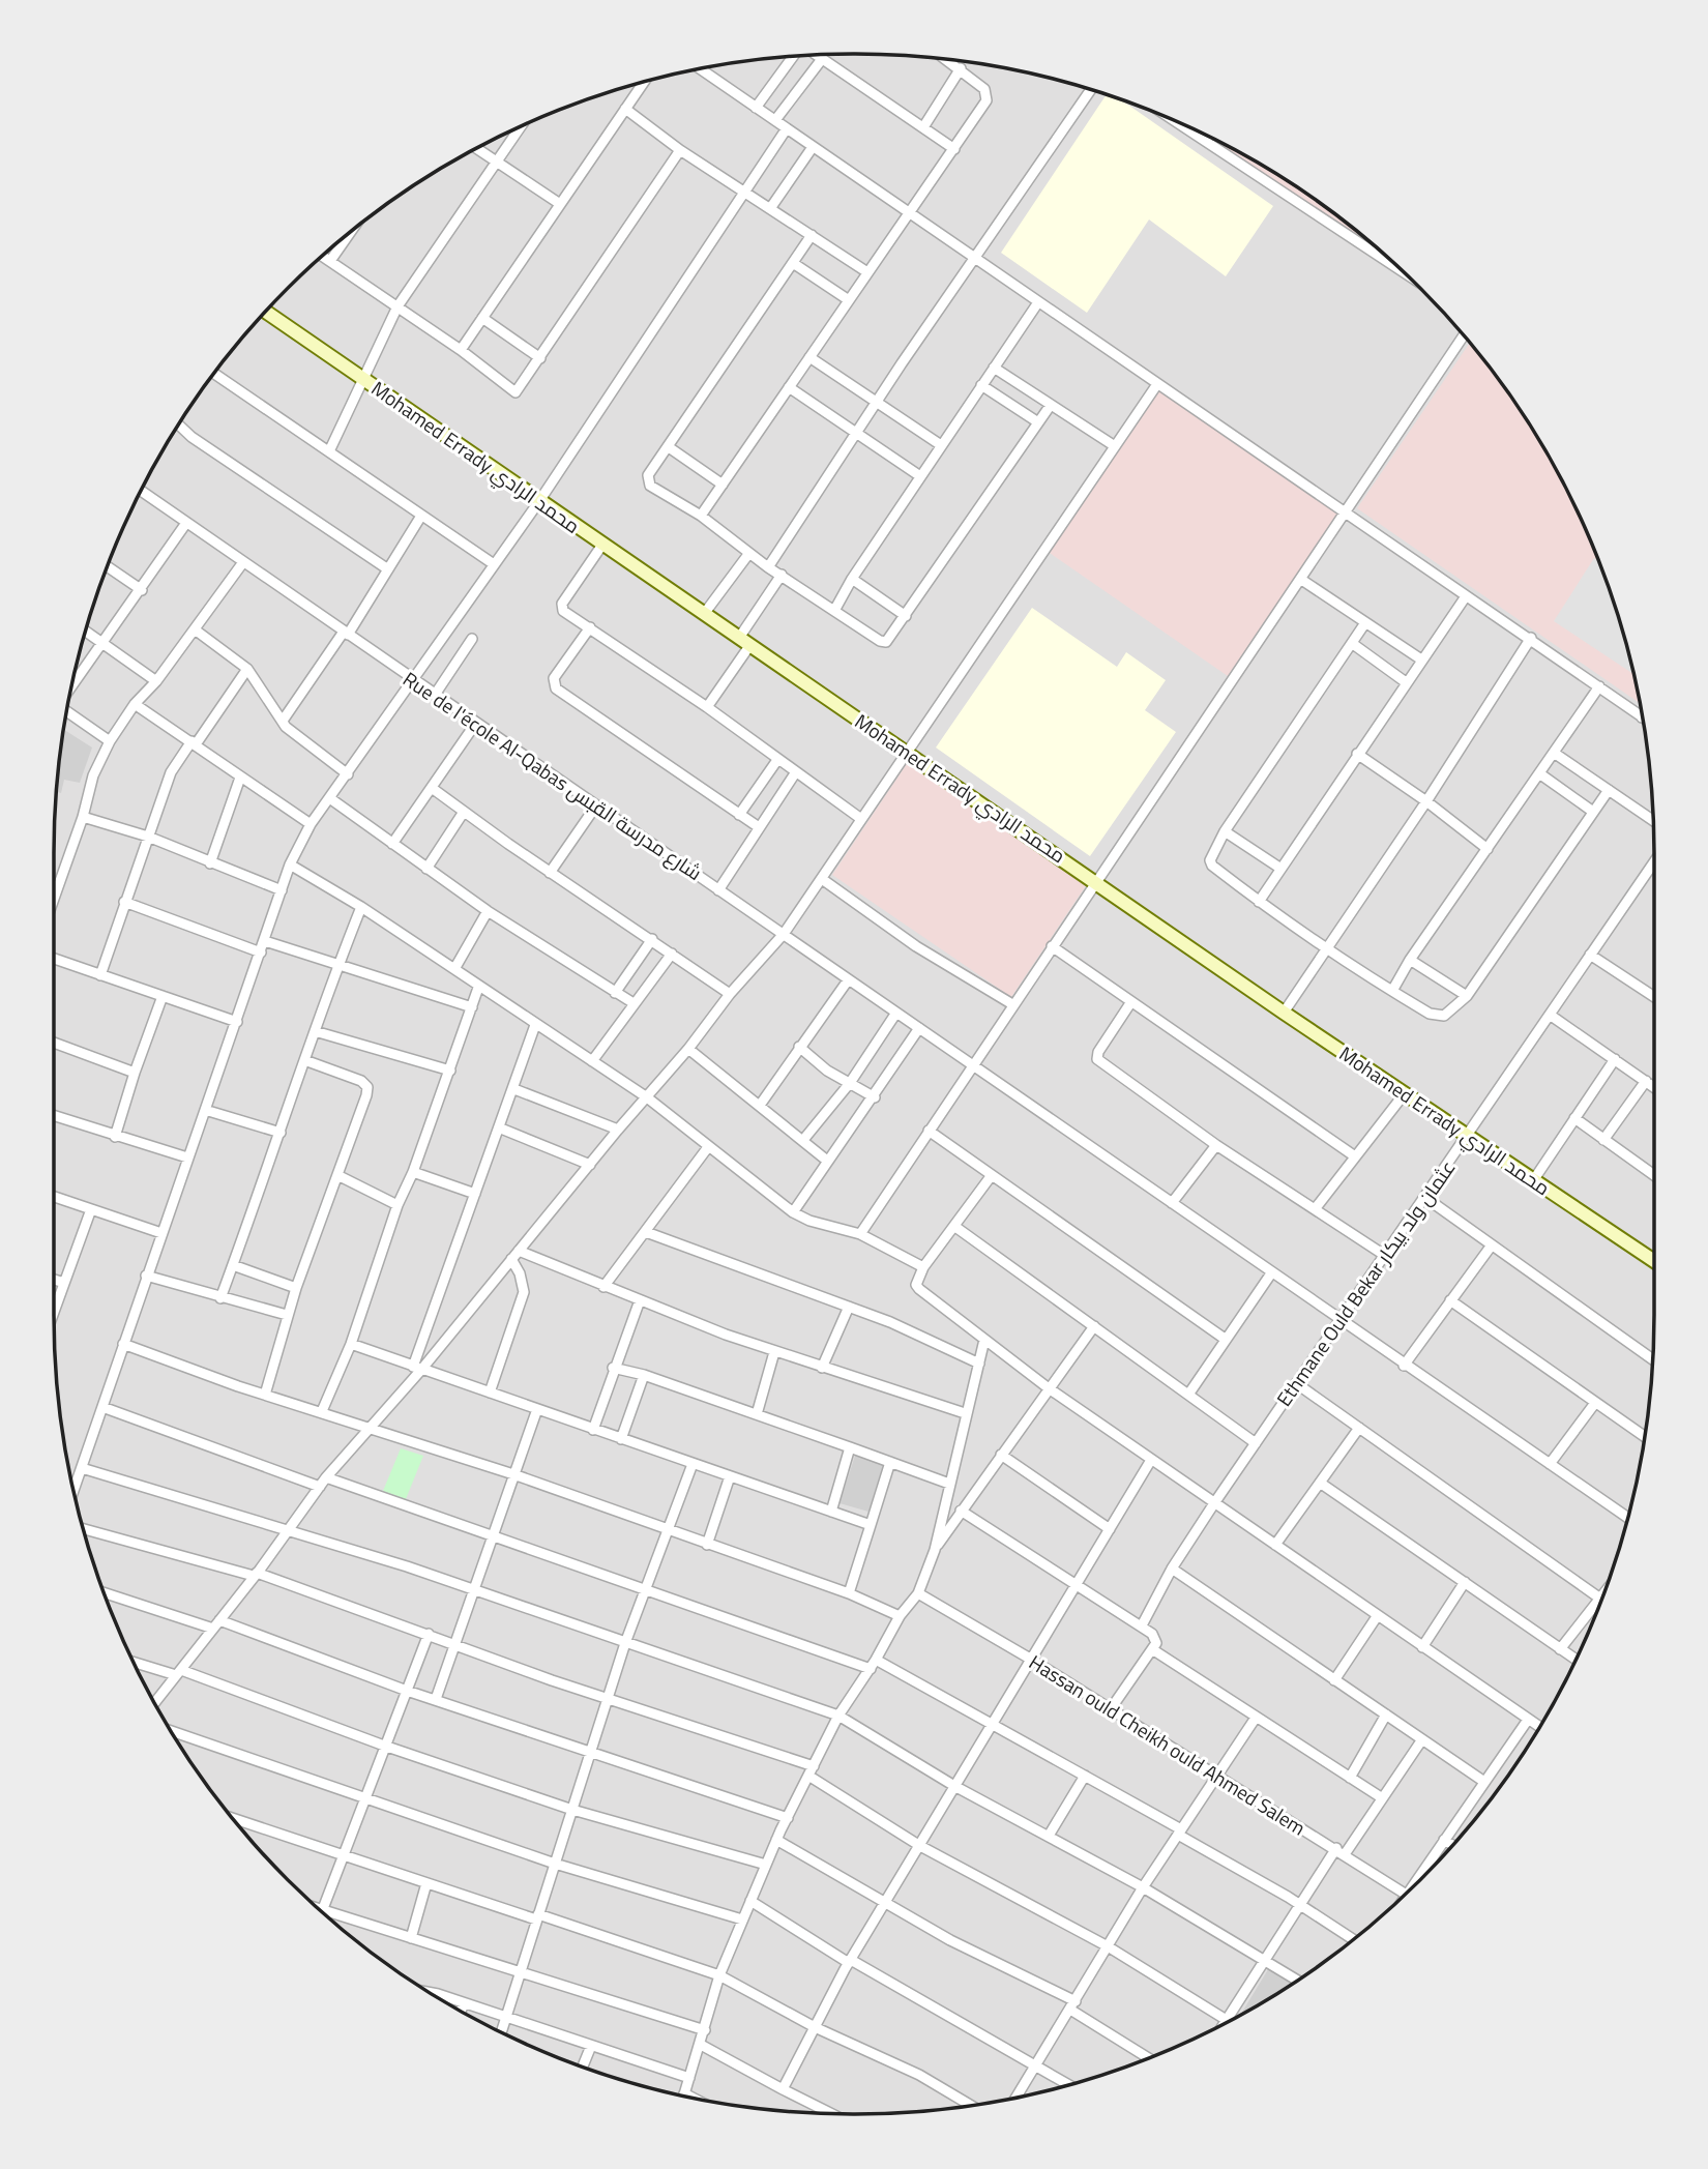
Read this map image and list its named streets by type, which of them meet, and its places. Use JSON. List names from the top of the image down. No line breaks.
{"streets":{"street":["Mohamed Errady محمد الرادي","Rue de l'école Al-Qabas شارع مدرسة القبس","Ethmane Ould Bekar عثمان ولد بيكار","Hassan ould Cheikh ould Ahmed Salem"]},"crossings":[["Mohamed Errady محمد الرادي","Ethmane Ould Bekar عثمان ولد بيكار"],["Rue de l'école Al-Qabas شارع مدرسة القبس","Ethmane Ould Bekar عثمان ولد بيكار"]]}
